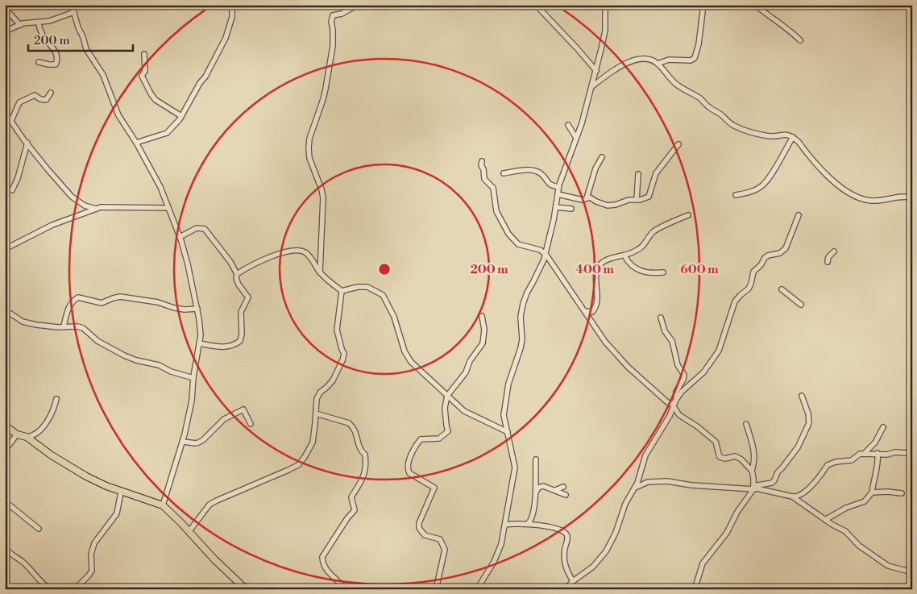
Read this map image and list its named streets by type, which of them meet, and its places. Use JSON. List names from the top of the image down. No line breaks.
{"scale_bar":"200 m","rings":["200 m","400 m","600 m"]}
